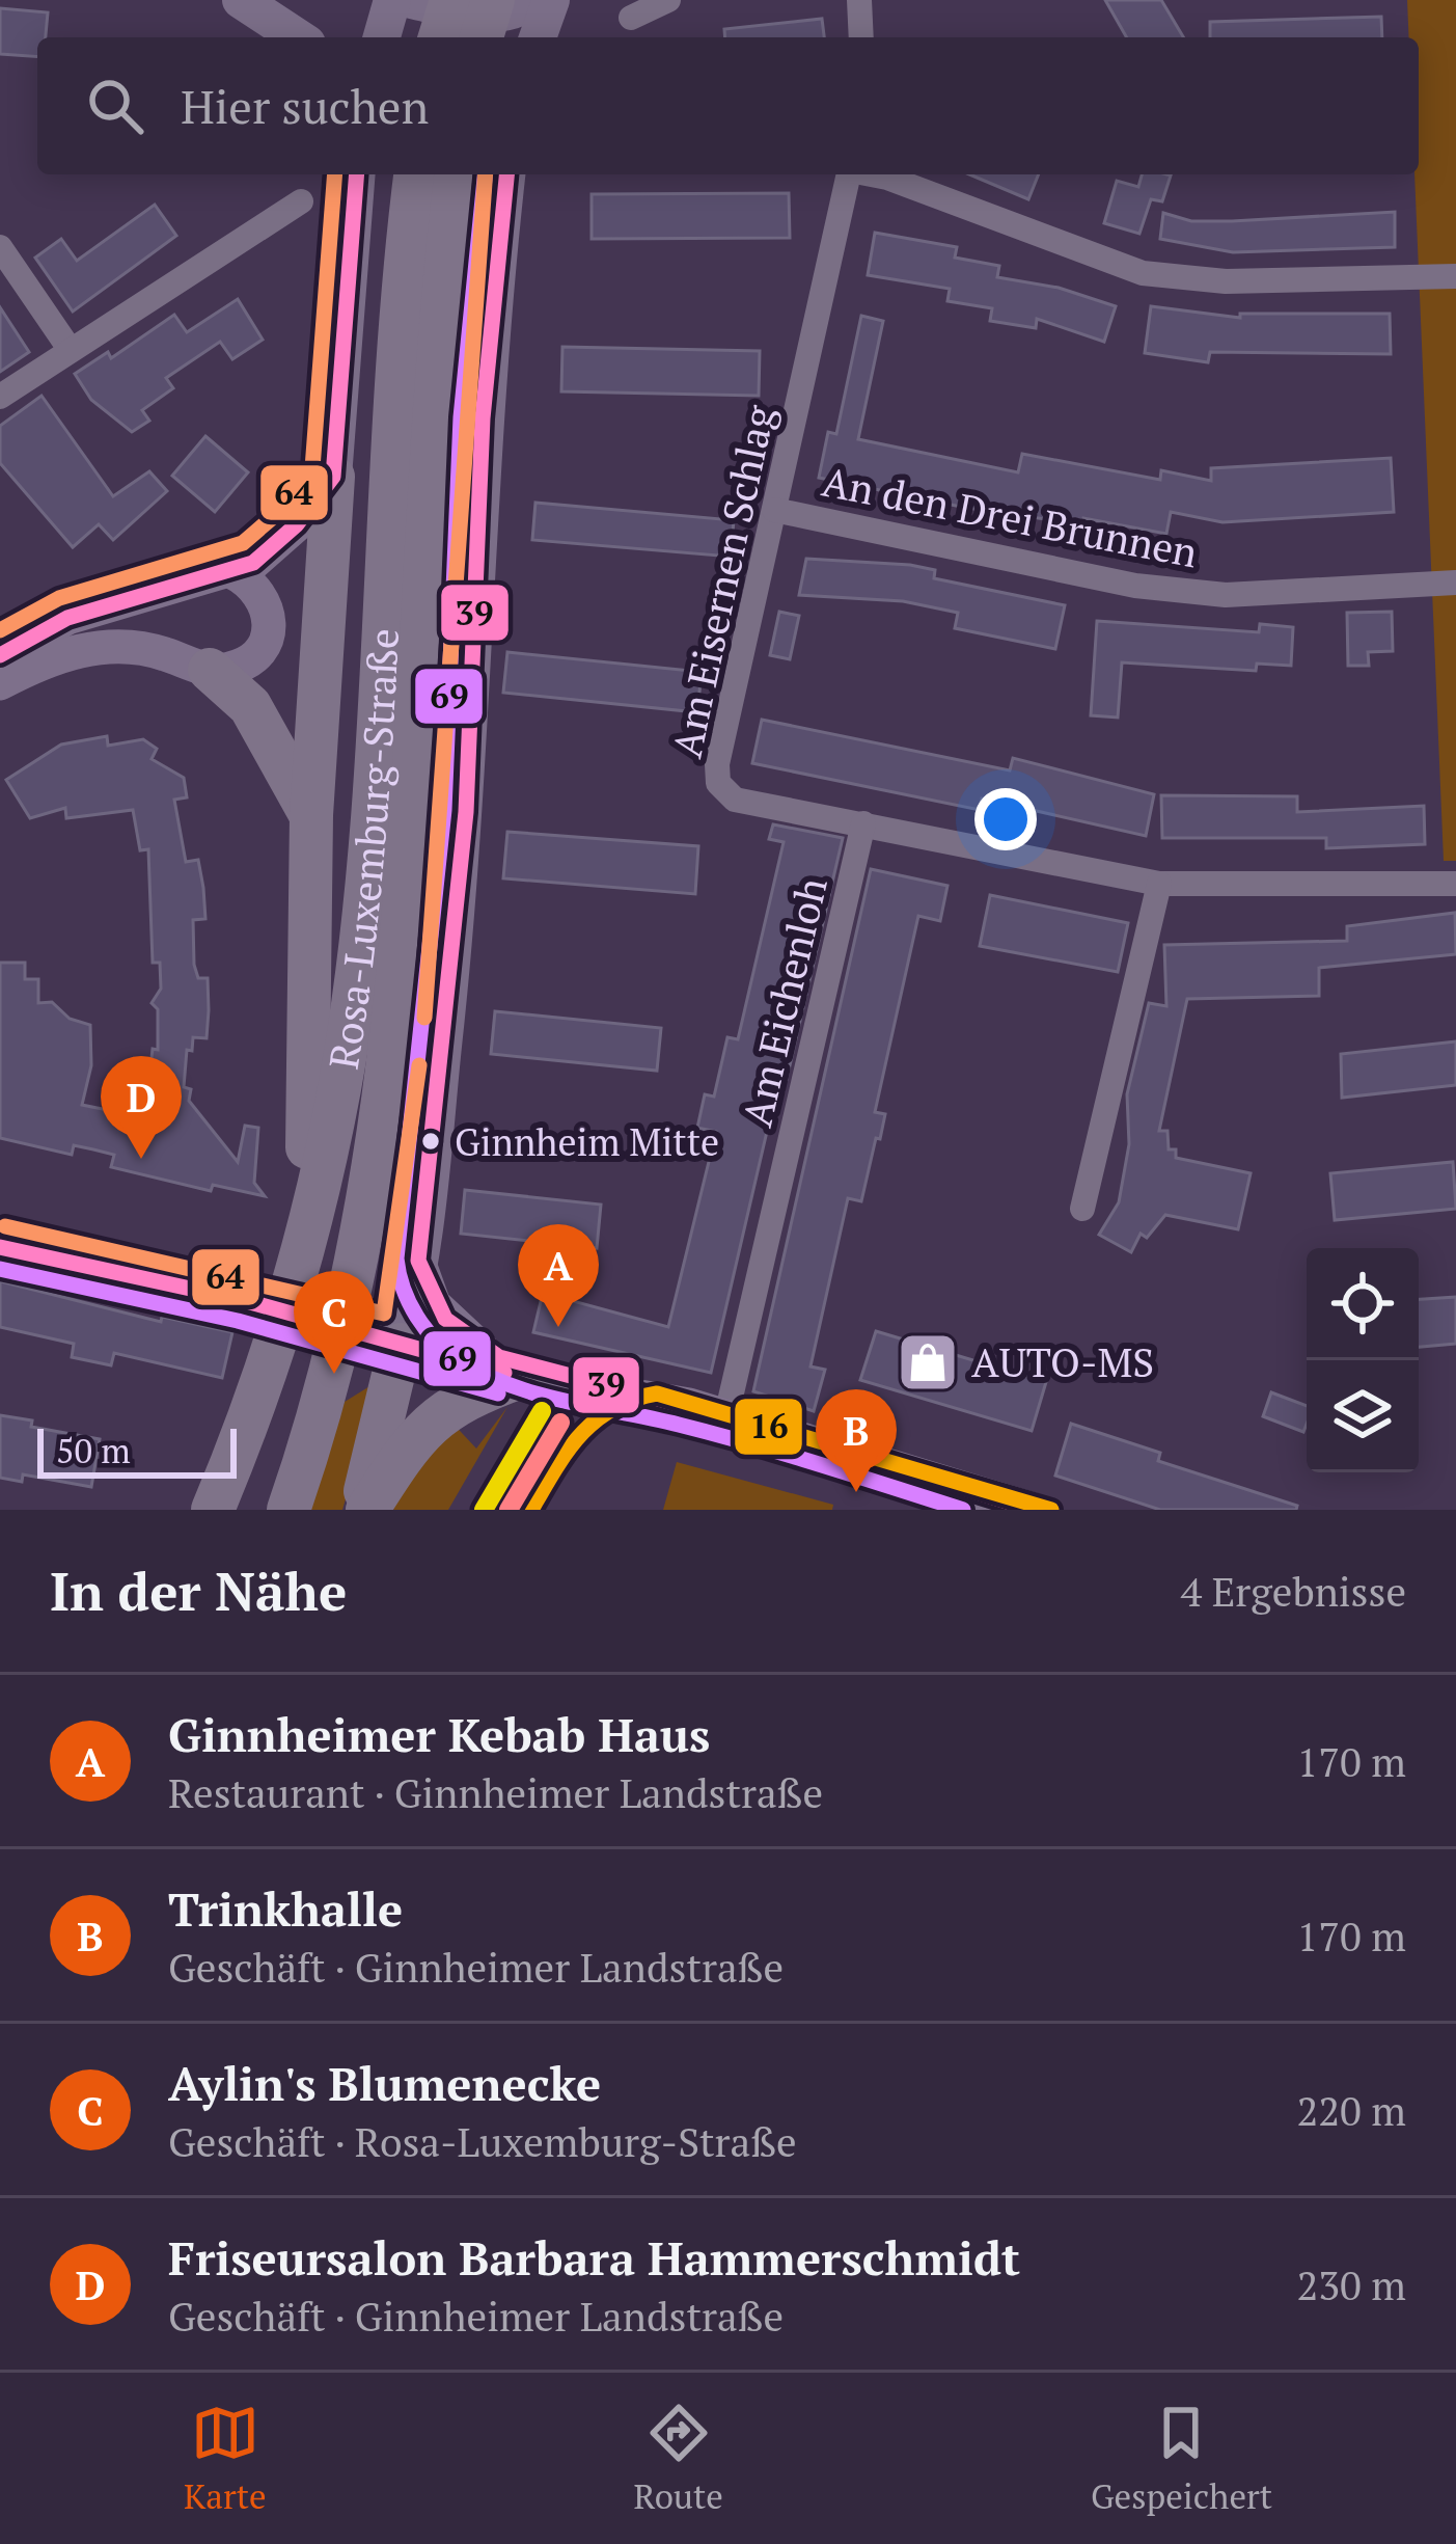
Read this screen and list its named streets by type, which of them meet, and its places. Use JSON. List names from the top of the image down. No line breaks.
{"streets":{"highway":["Rosa-Luxemburg-Straße"],"street":["An den Drei Brunnen","Am Eisernen Schlag","Am Eichenloh"]},"crossings":[["An den Drei Brunnen","Am Eisernen Schlag"],["Am Eisernen Schlag","Am Eichenloh"]],"places":{"other":["Ginnheim Mitte"],"shop":["AUTO-MS"]},"lines":["transit line 39","transit line 69","transit line 64","transit line 16"],"scale_bar":"50 m","page":{"search":"Hier suchen","pins":["D","A","C","B"],"scale":"50 m","heading":["In der Nähe","4 Ergebnisse"],"list":[{"mark":"A","name":"Ginnheimer Kebab Haus","note":"Restaurant · Ginnheimer Landstraße","value":"170 m"},{"mark":"B","name":"Trinkhalle","note":"Geschäft · Ginnheimer Landstraße","value":"170 m"},{"mark":"C","name":"Aylin's Blumenecke","note":"Geschäft · Rosa-Luxemburg-Straße","value":"220 m"},{"mark":"D","name":"Friseursalon Barbara Hammerschmidt","note":"Geschäft · Ginnheimer Landstraße","value":"230 m"}],"nav":["Karte","Route","Gespeichert"]}}
